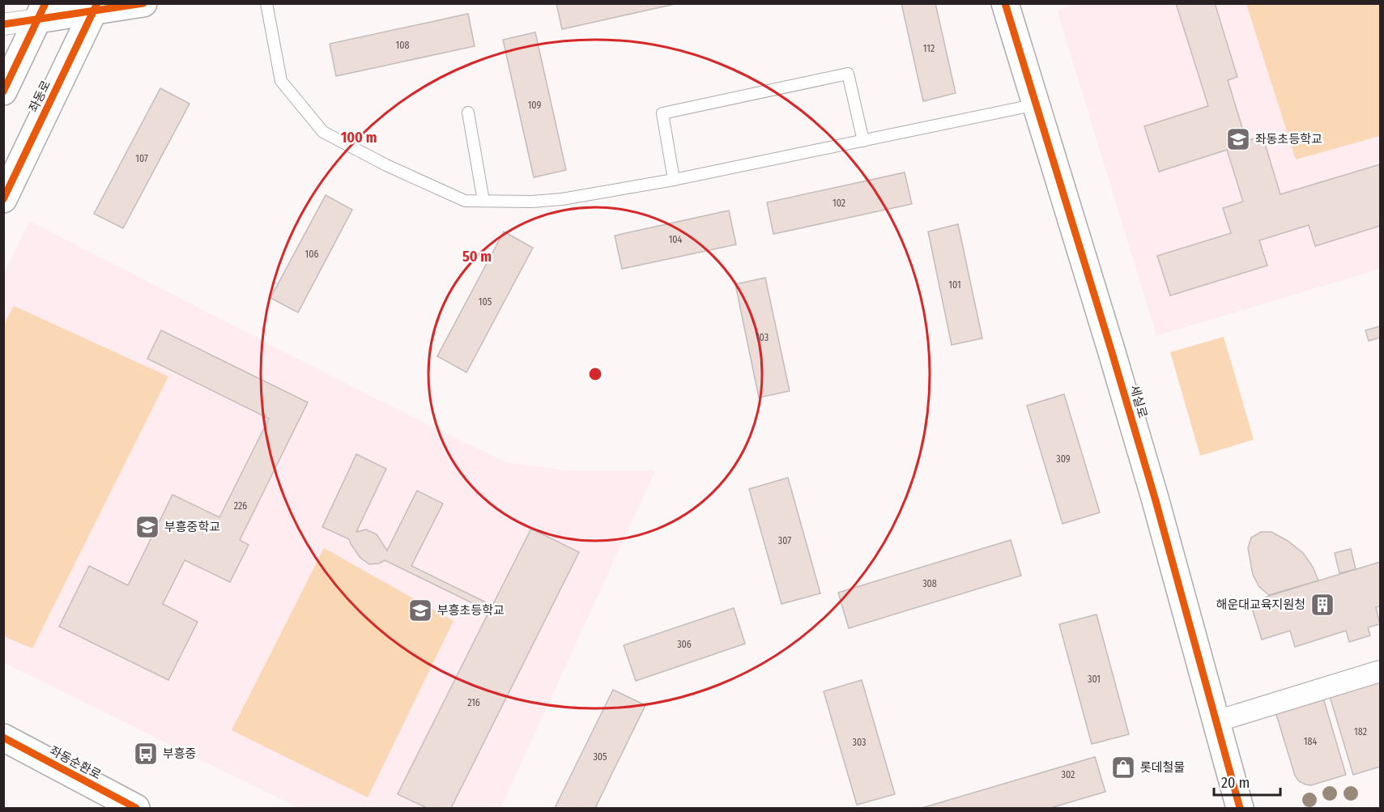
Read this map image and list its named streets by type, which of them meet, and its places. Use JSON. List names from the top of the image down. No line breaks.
{"streets":{"street":["좌동로","세실로","좌동순환로"]},"places":{"school or university":["좌동초등학교","부흥중학교","부흥초등학교"],"building":["해운대교육지원청"],"bus stop":["부흥중"],"shop":["롯데철물"]},"house_numbers":["108","112","109","107","102","104","106","101","105","103","309","226","307","308","306","301","216","182","184","303","305","302"],"scale_bar":"20 m","rings":["100 m","50 m"]}
